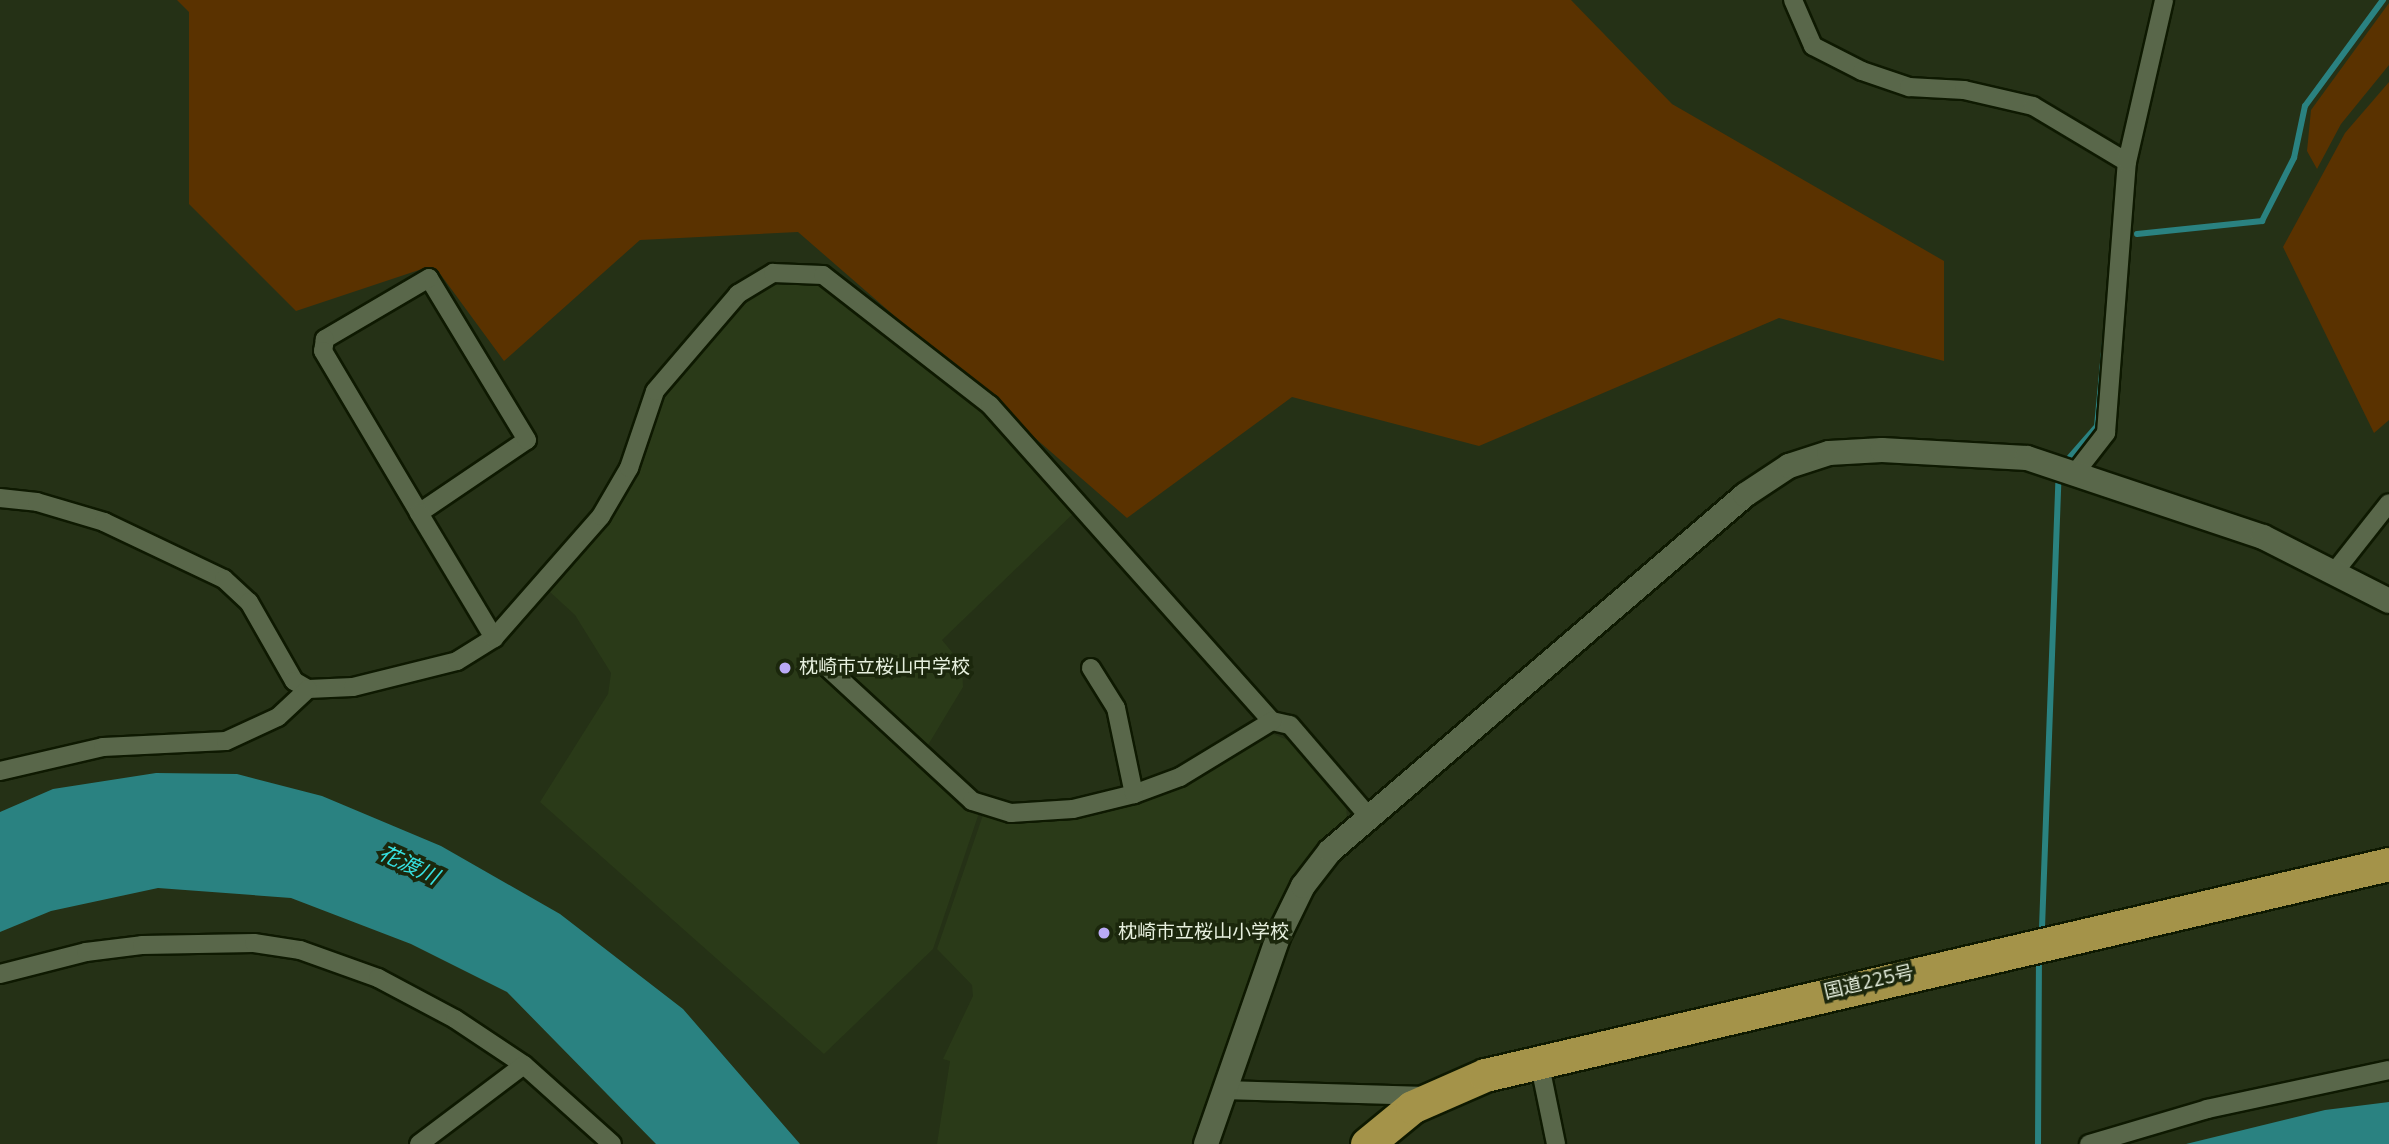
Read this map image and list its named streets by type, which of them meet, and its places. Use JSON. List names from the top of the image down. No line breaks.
{"streets":{"highway":["国道225号"]},"water":["花渡川"],"places":["枕崎市立桜山中学校","枕崎市立桜山小学校"]}
